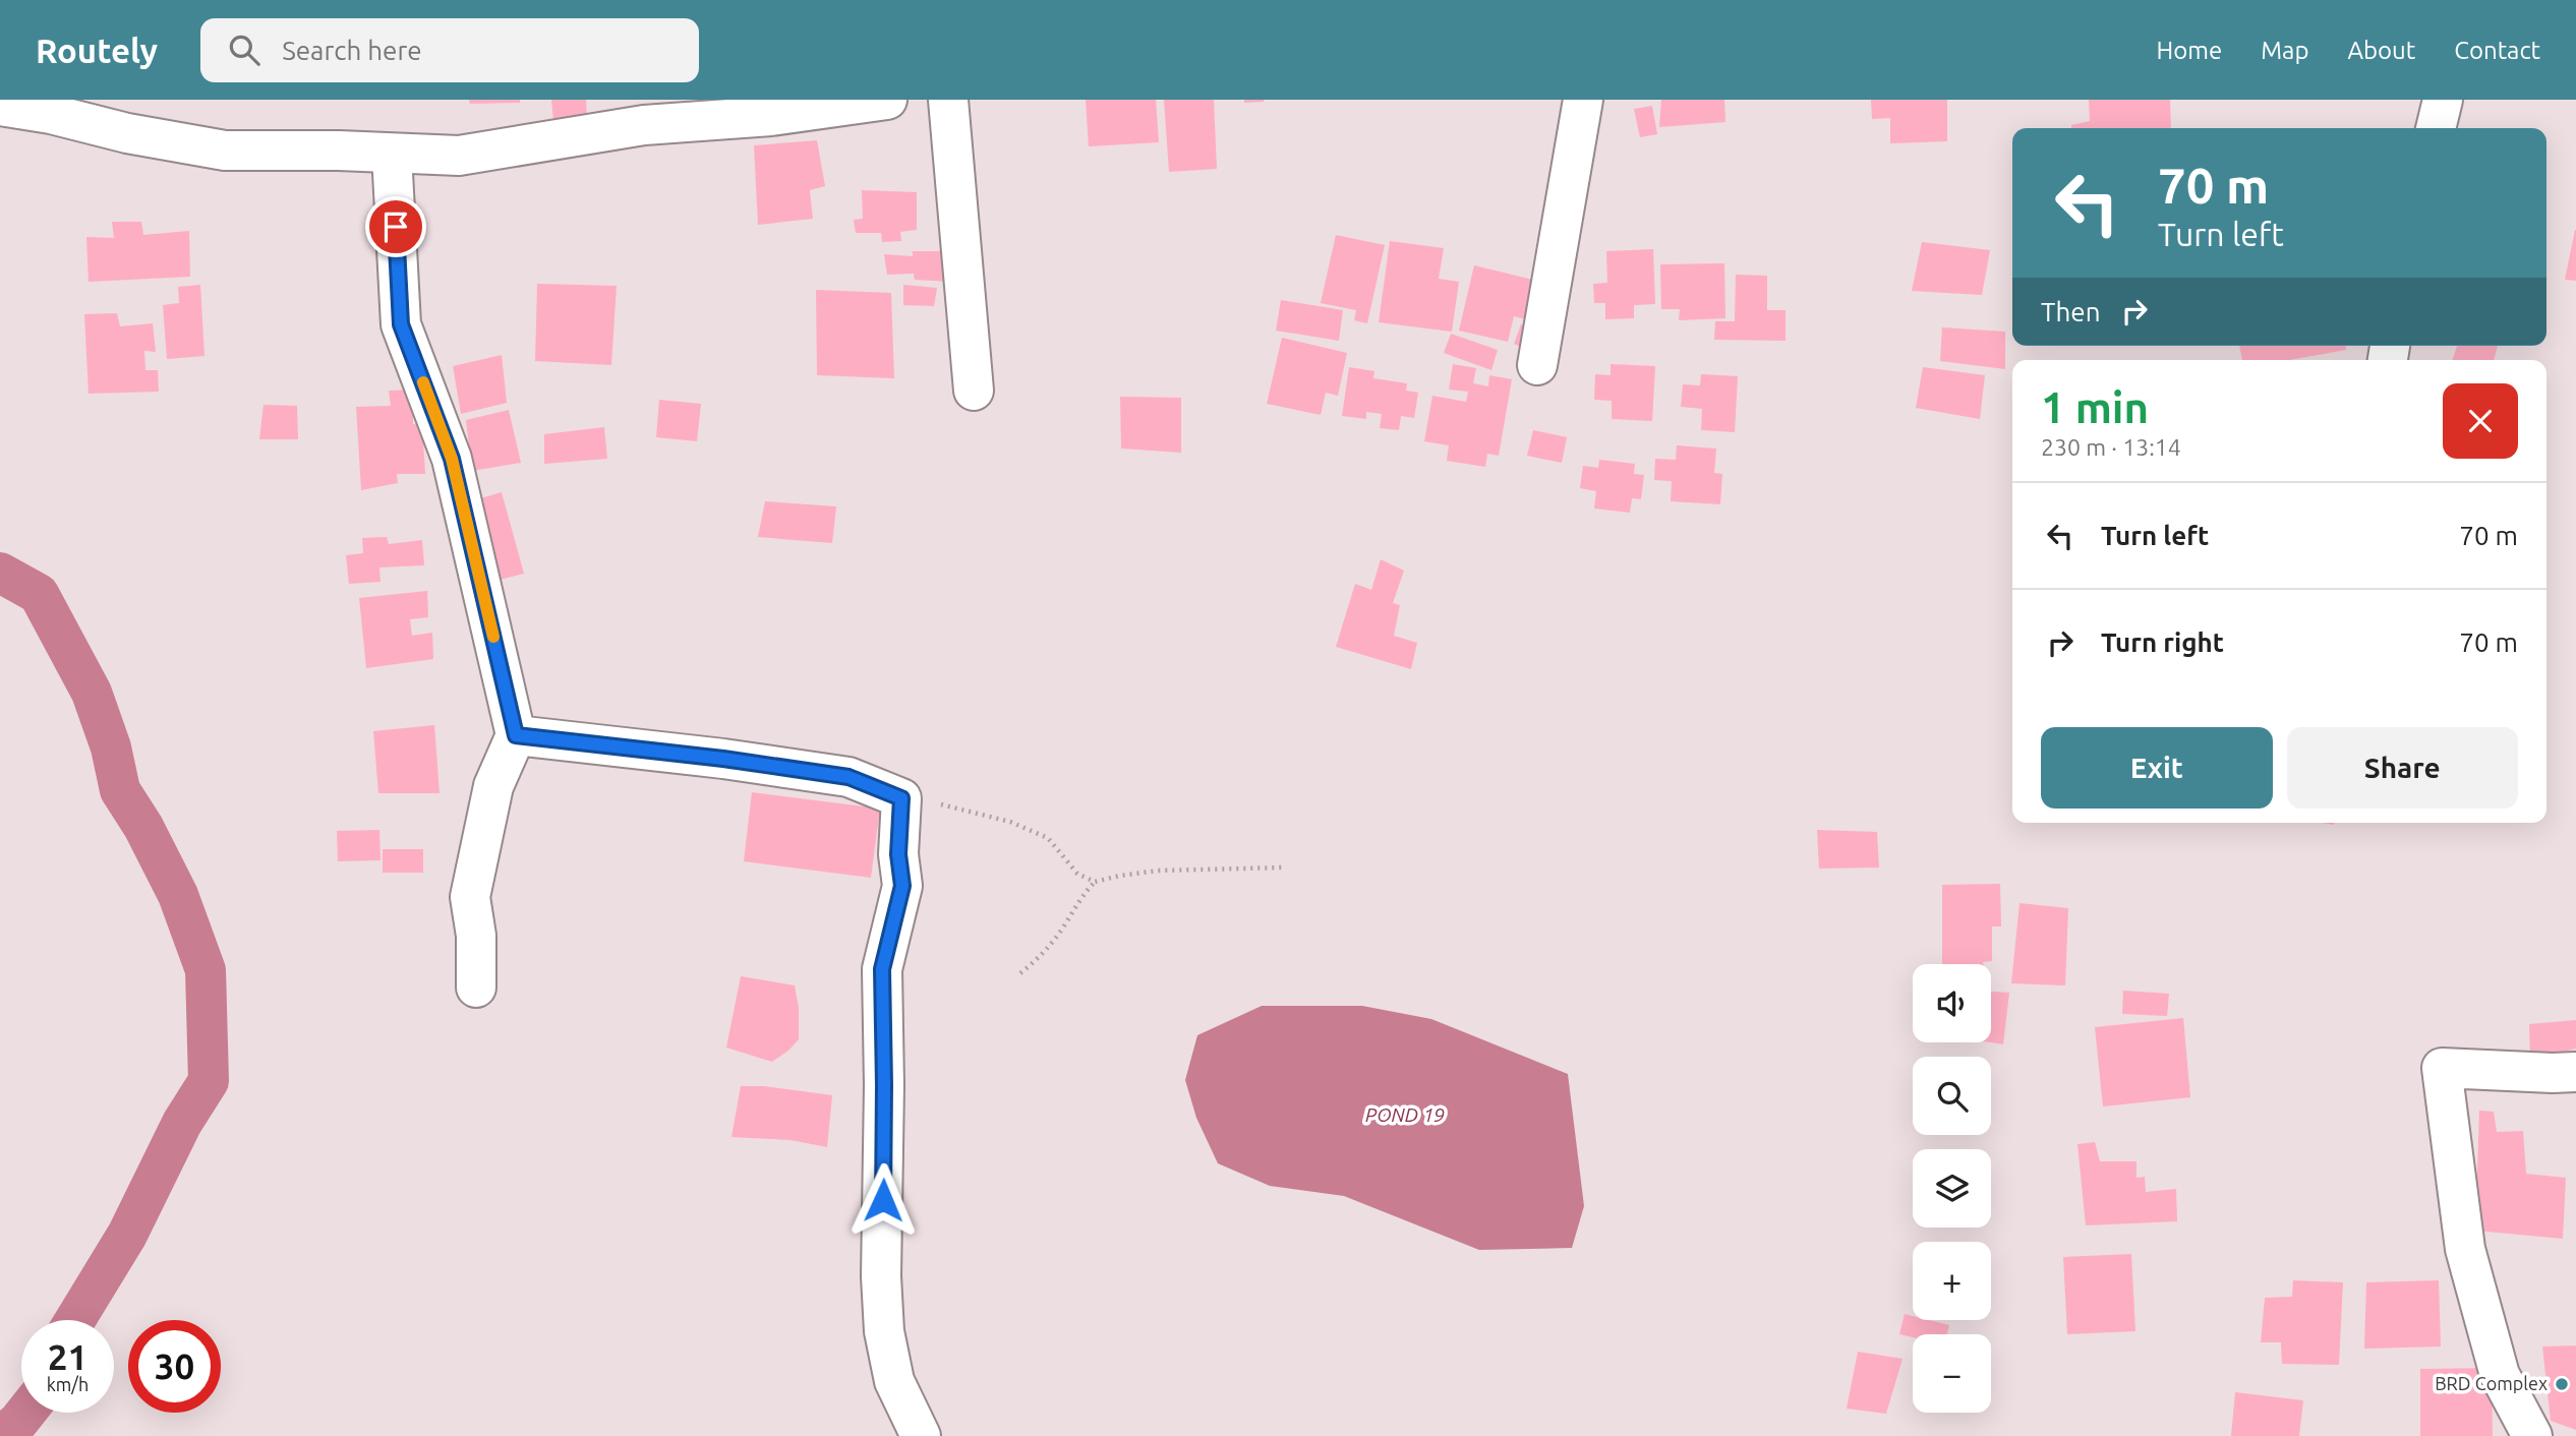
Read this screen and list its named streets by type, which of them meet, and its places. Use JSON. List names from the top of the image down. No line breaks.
{"water":["POND 19"],"places":["BRD Complex"],"page":{"header":"Routely","search":"Search here","nav":["Home","Map","About","Contact"],"turn":["70 m","Turn left"],"then":"Then","heading":["1 min","230 m · 13:14"],"list":[{"name":"Turn left","value":"70 m"},{"name":"Turn right","value":"70 m"}],"buttons":["Exit","Share"],"map_buttons":["+","−"],"speed":"21 km/h","limit":"30"}}
